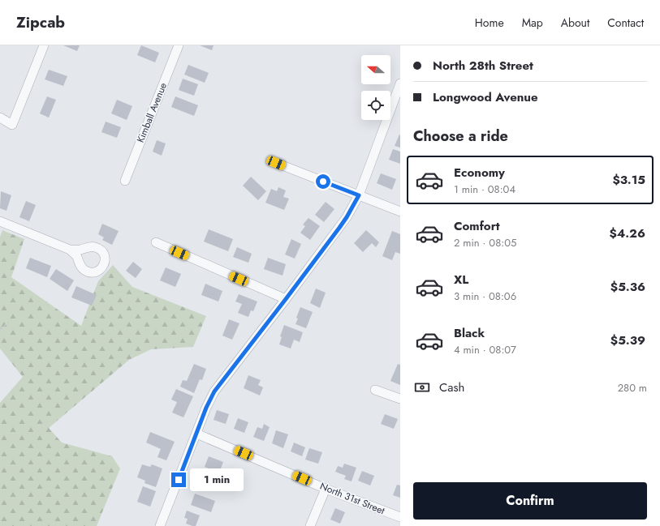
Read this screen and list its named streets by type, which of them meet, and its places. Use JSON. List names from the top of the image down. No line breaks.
{"streets":{"street":["Kimball Avenue","North 31st Street"]},"north":"left","page":{"header":"Zipcab","nav":["Home","Map","About","Contact"],"banner":["North 28th Street","Longwood Avenue"],"heading":"Choose a ride","list":[{"name":"Economy","note":"1 min · 08:04","value":"$3.15"},{"name":"Comfort","note":"2 min · 08:05","value":"$4.26"},{"name":"XL","note":"3 min · 08:06","value":"$5.36"},{"name":"Black","note":"4 min · 08:07","value":"$5.39"}],"pay":["Cash","280 m"],"bubble":"1 min","buttons":"Confirm"}}
